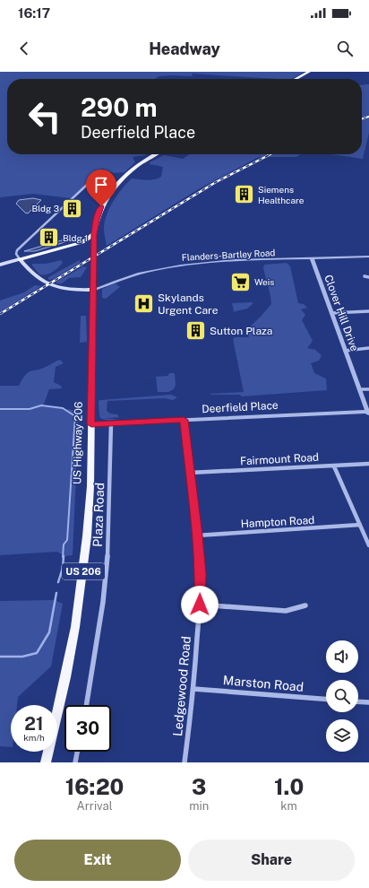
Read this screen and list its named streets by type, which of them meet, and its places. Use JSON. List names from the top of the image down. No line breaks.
{"streets":{"highway":["US Highway 206","US 206"],"street":["Flanders-Bartley Road","Clover Hill Drive","Deerfield Place","Fairmount Road","Plaza Road","Hampton Road","Marston Road","Ledgewood Road"]},"crossings":[["Flanders-Bartley Road","Clover Hill Drive"],["Flanders-Bartley Road","US Highway 206"],["Clover Hill Drive","Deerfield Place"],["Deerfield Place","US Highway 206"],["Deerfield Place","Plaza Road"],["Deerfield Place","Ledgewood Road"],["Fairmount Road","Ledgewood Road"],["Hampton Road","Ledgewood Road"],["Marston Road","Ledgewood Road"]],"places":{"building":["Siemens Healthcare","Bldg 3","Bldg 1","Sutton Plaza"],"supermarket":["Weis"],"hospital":["Skylands Urgent Care"]},"page":{"status":"16:17","header":"Headway","turn":["290 m","Deerfield Place"],"speed":"21 km/h","limit":"30","eta":["16:20","Arrival","3","min","1.0","km"],"buttons":["Exit","Share"]}}
